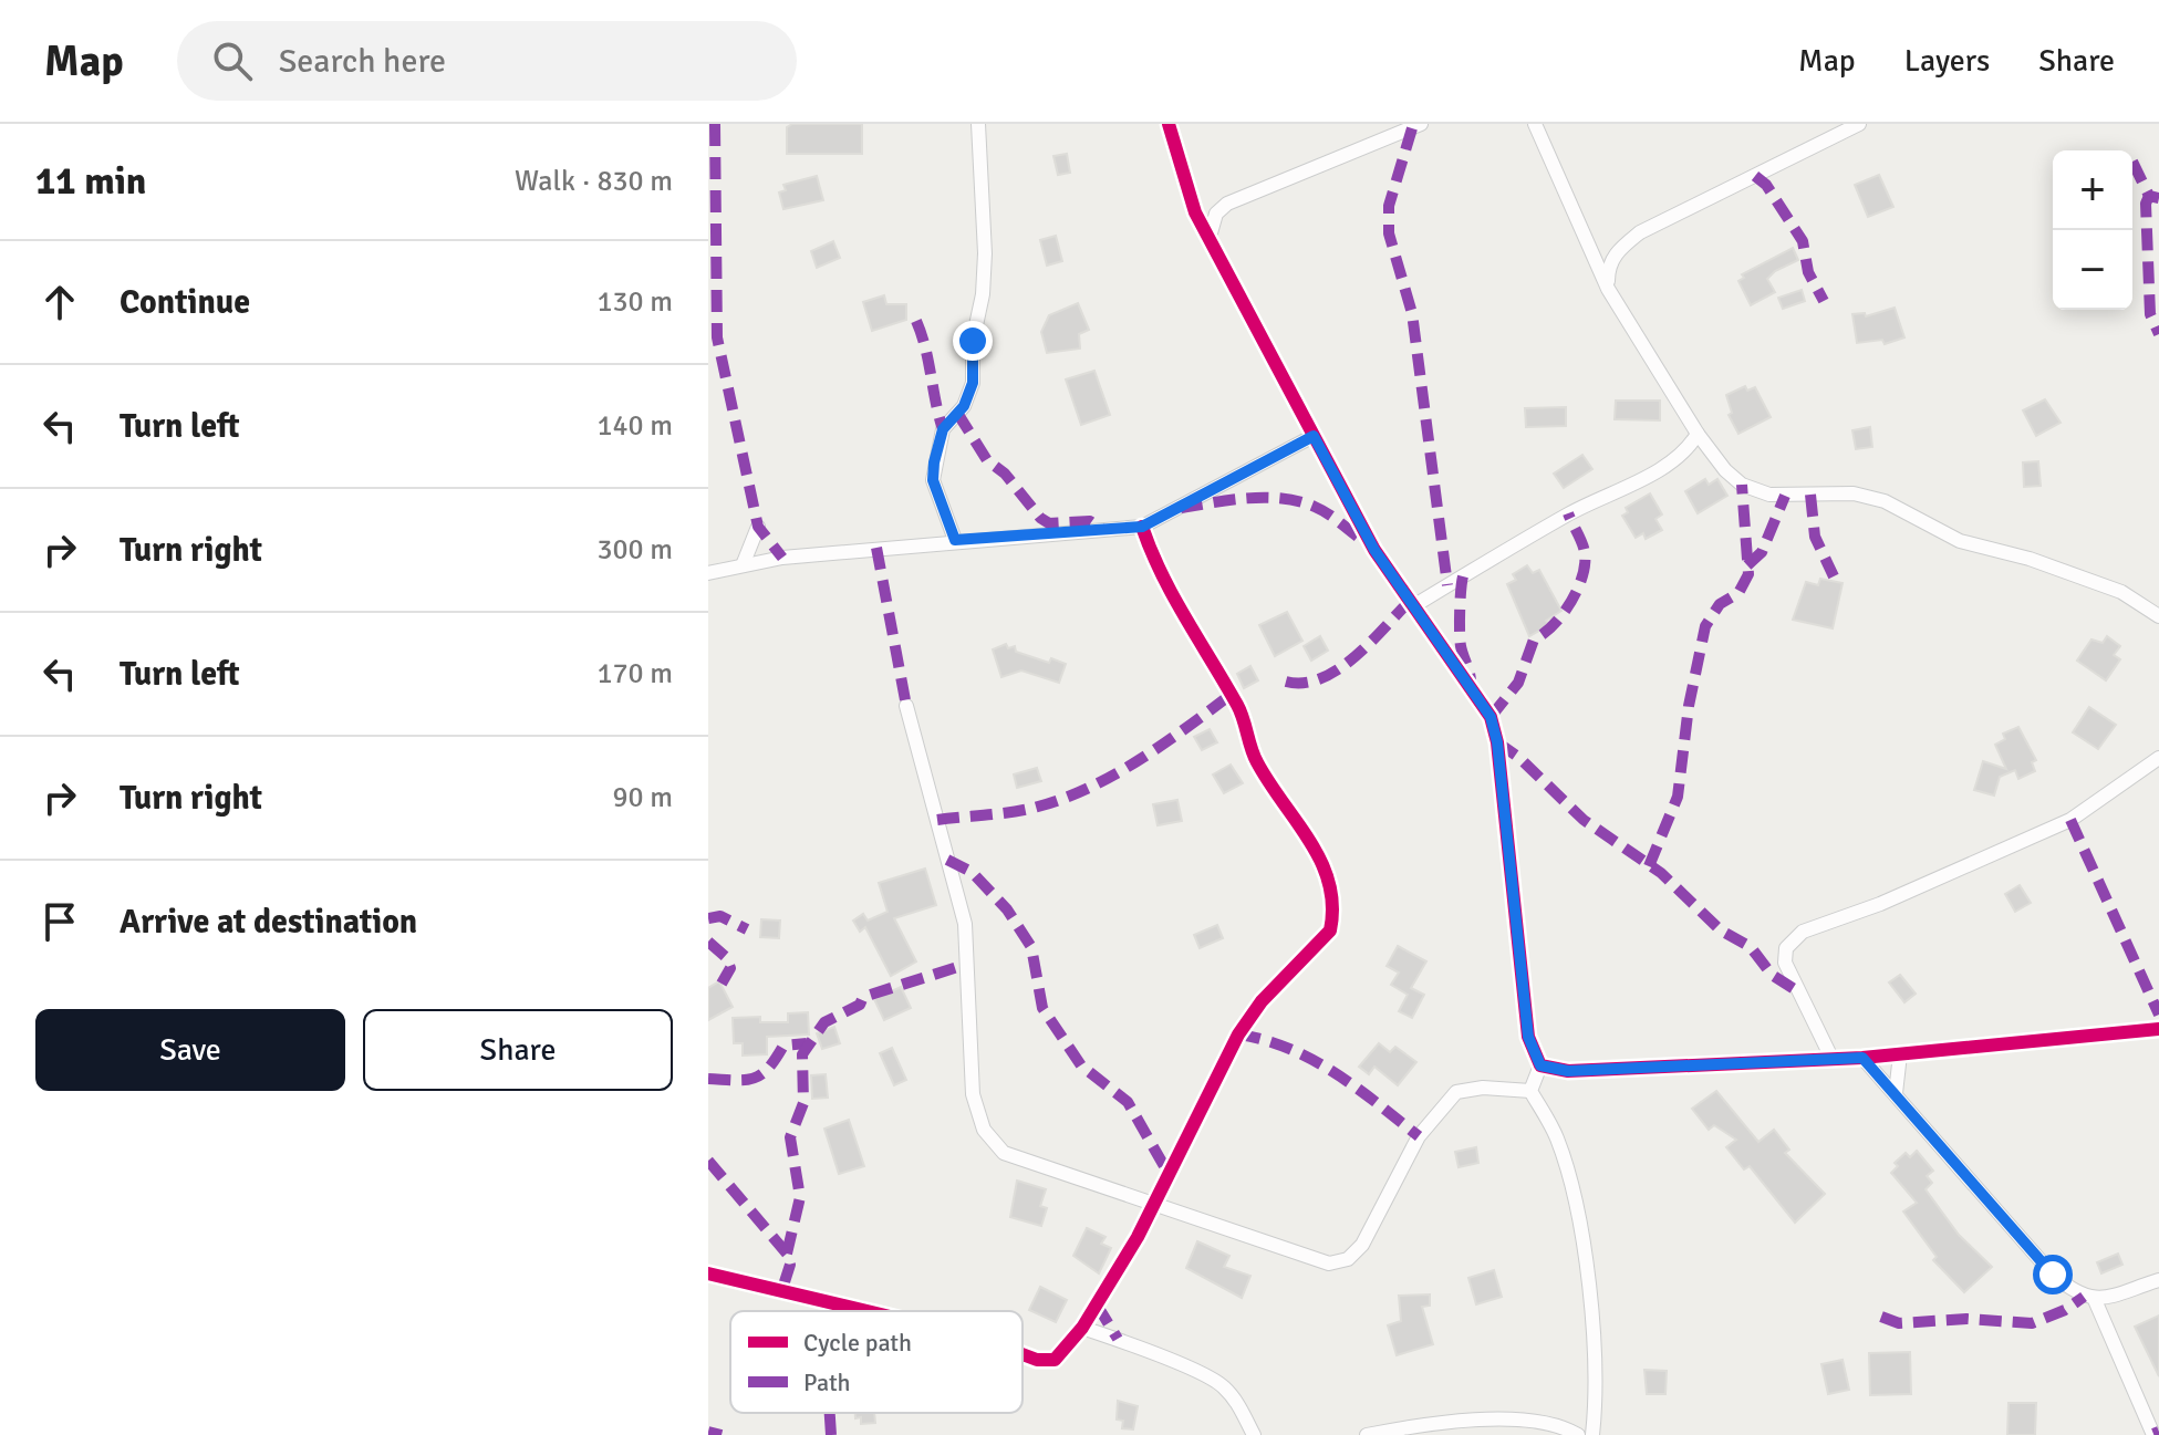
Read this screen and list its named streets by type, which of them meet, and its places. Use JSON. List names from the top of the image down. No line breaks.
{"legend":["Cycle path","Path"],"page":{"header":"Map","search":"Search here","nav":["Map","Layers","Share"],"heading":["11 min","Walk · 830 m"],"map_buttons":["+","−"],"list":[["Continue","130 m"],["Turn left","140 m"],["Turn right","300 m"],["Turn left","170 m"],["Turn right","90 m"],"Arrive at destination"],"buttons":["Save","Share"]}}
